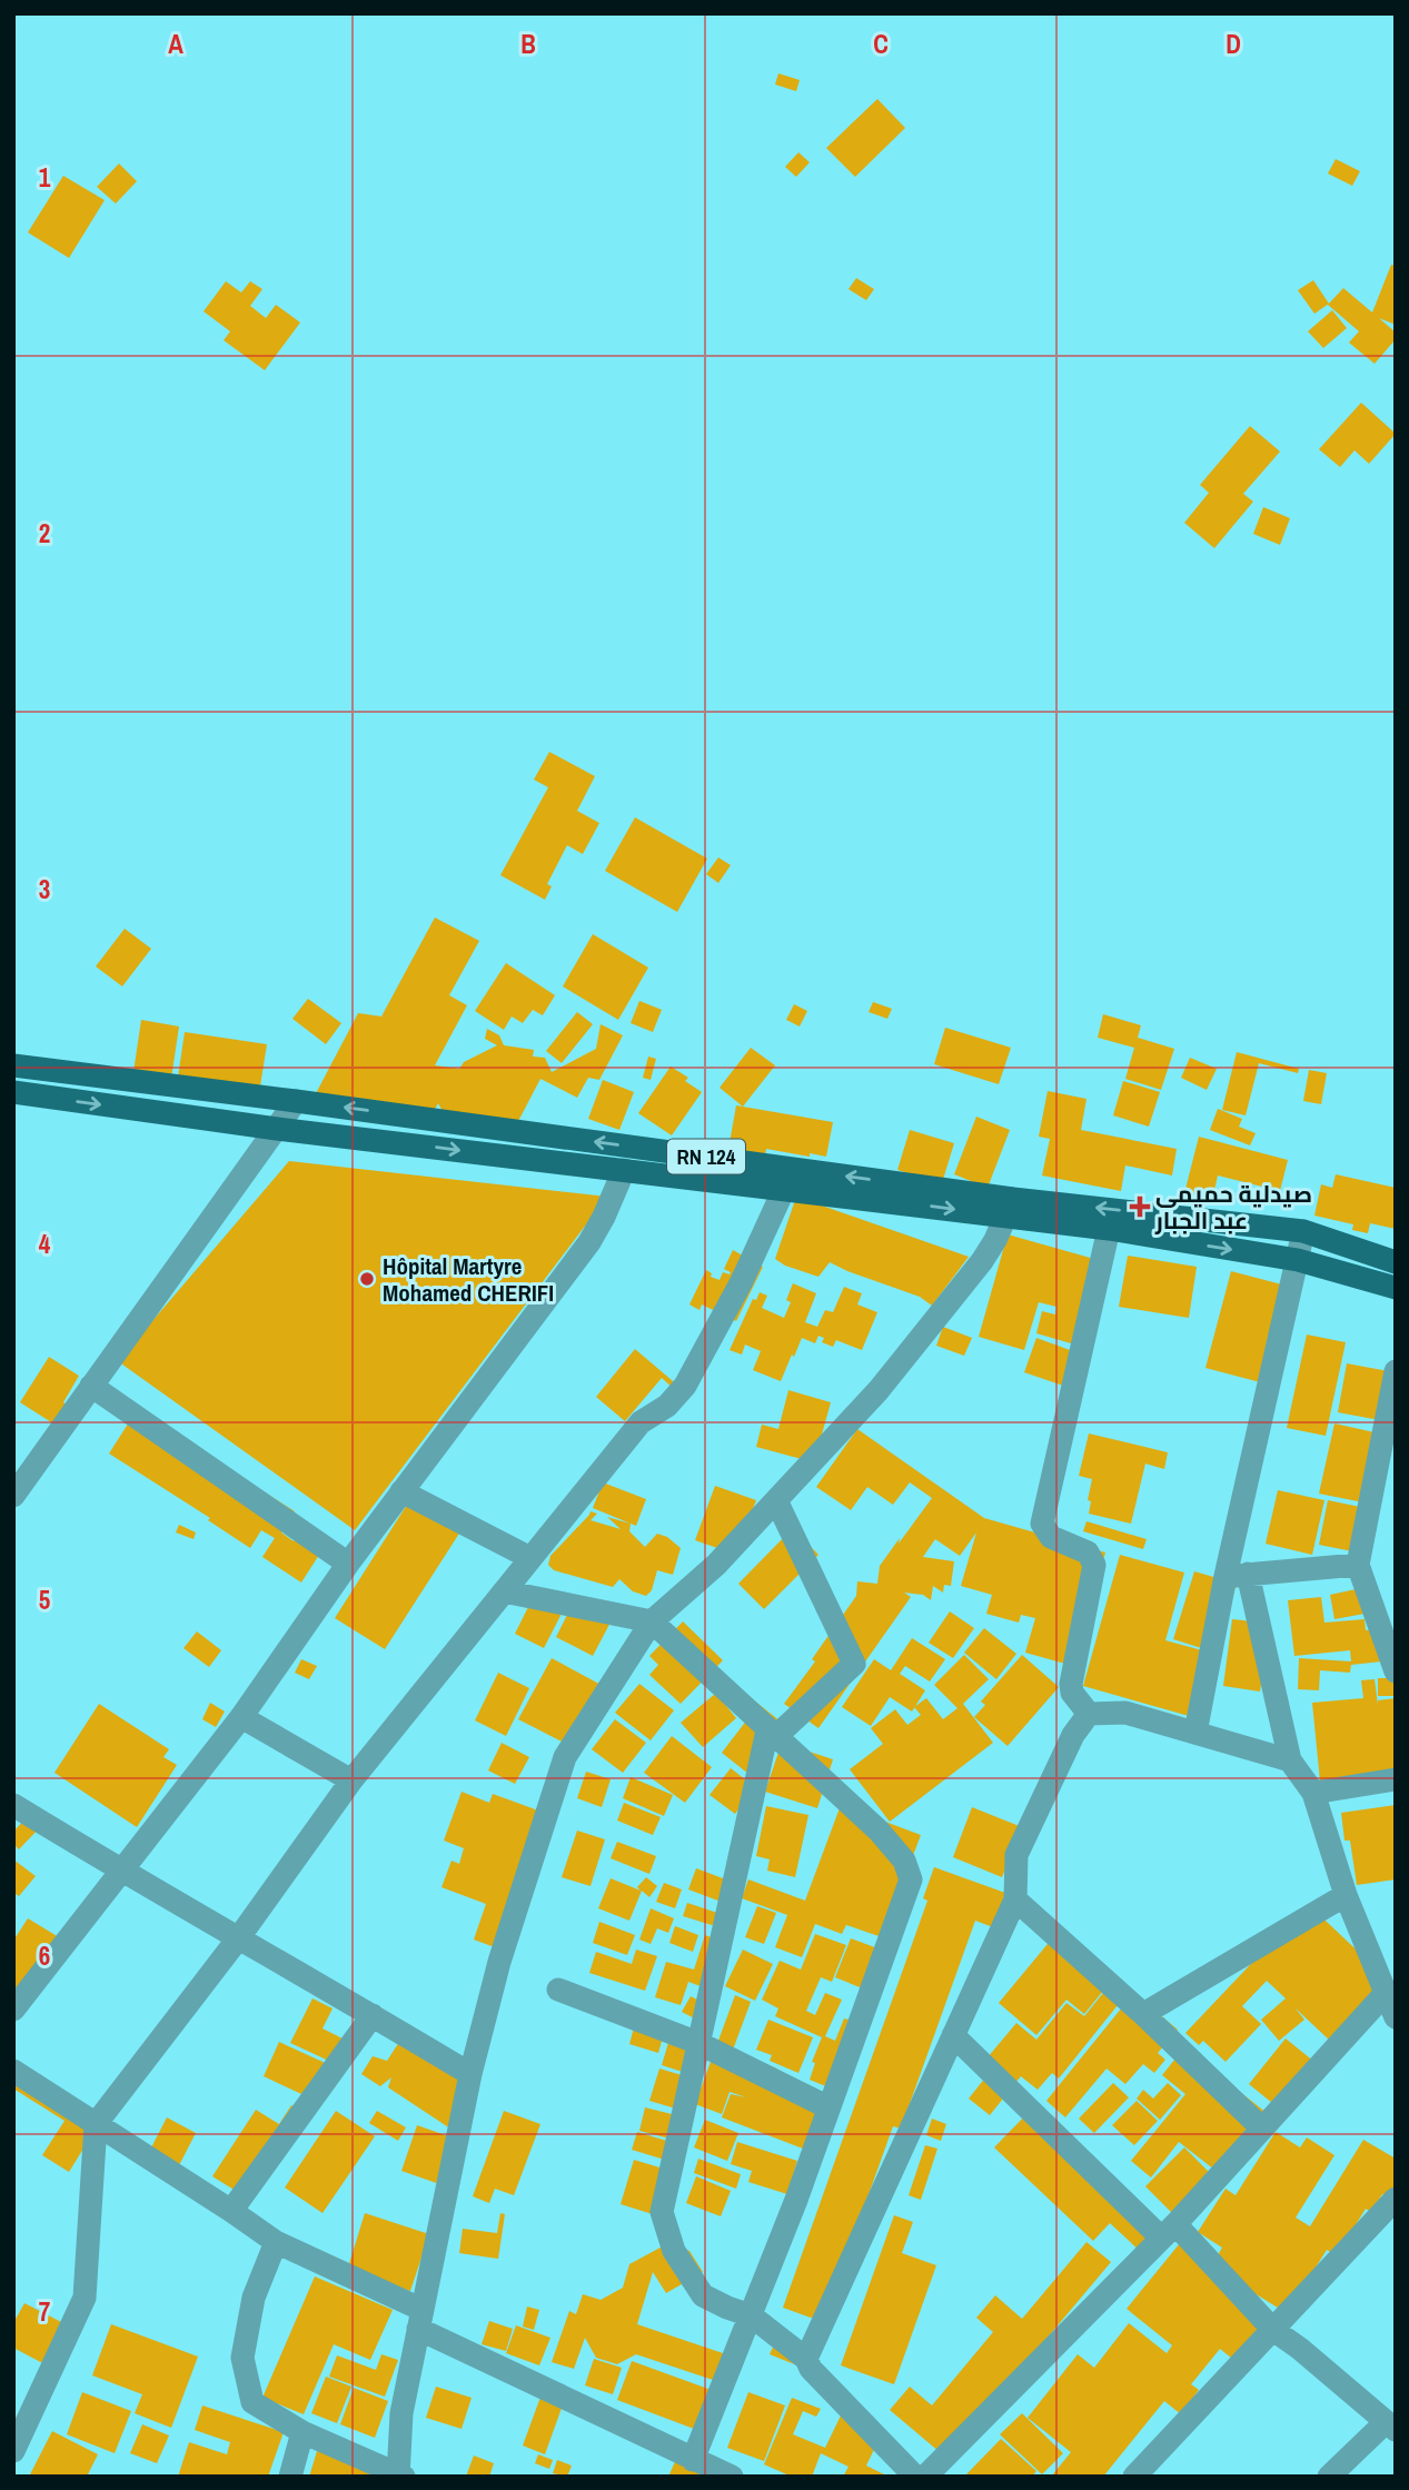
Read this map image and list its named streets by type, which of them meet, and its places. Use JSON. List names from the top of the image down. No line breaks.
{"streets":{"main road":["RN 124"]},"places":{"health":["صيدلية حميمي عبد الجبار"],"other":["Hôpital Martyre Mohamed CHERIFI"]},"grid":{"columns":["A","B","C","D"],"rows":["1","2","3","4","5","6","7"]}}
